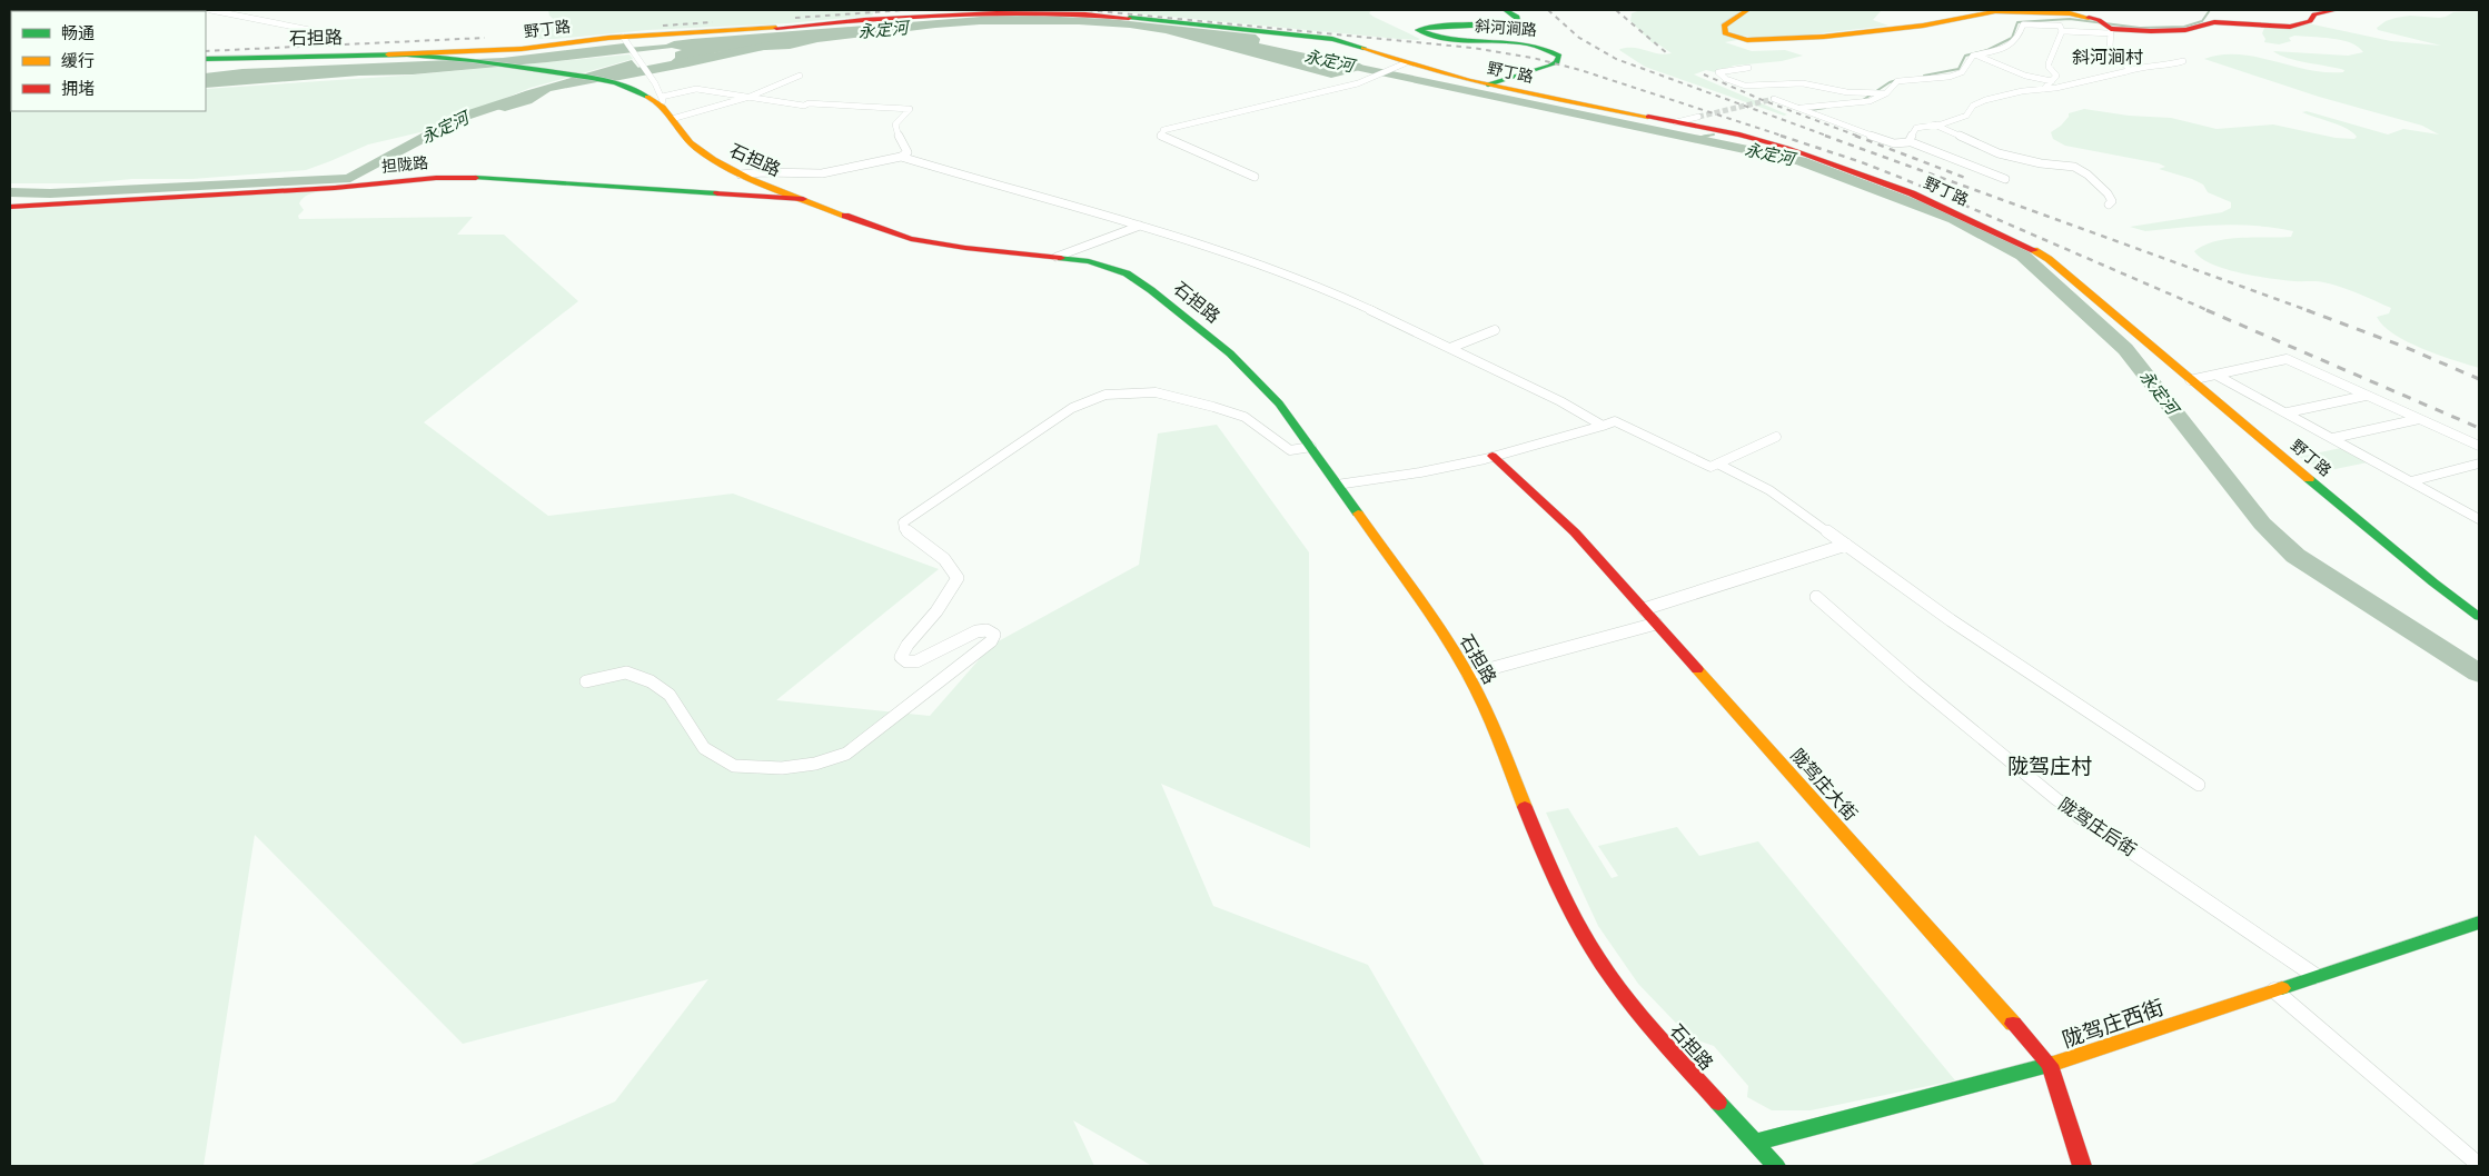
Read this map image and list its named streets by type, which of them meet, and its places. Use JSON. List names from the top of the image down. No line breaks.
{"streets":{"main road":["斜河涧路","野丁路","石担路","担陇路","陇驾庄大街","陇驾庄西街"],"street":["陇驾庄后街"]},"crossings":[["斜河涧路","野丁路"],["野丁路","石担路"],["石担路","担陇路"],["石担路","陇驾庄西街"],["陇驾庄大街","陇驾庄西街"],["陇驾庄后街","陇驾庄西街"]],"districts":["斜河涧村","陇驾庄村"],"water":["永定河"],"legend":["畅通","缓行","拥堵"]}
